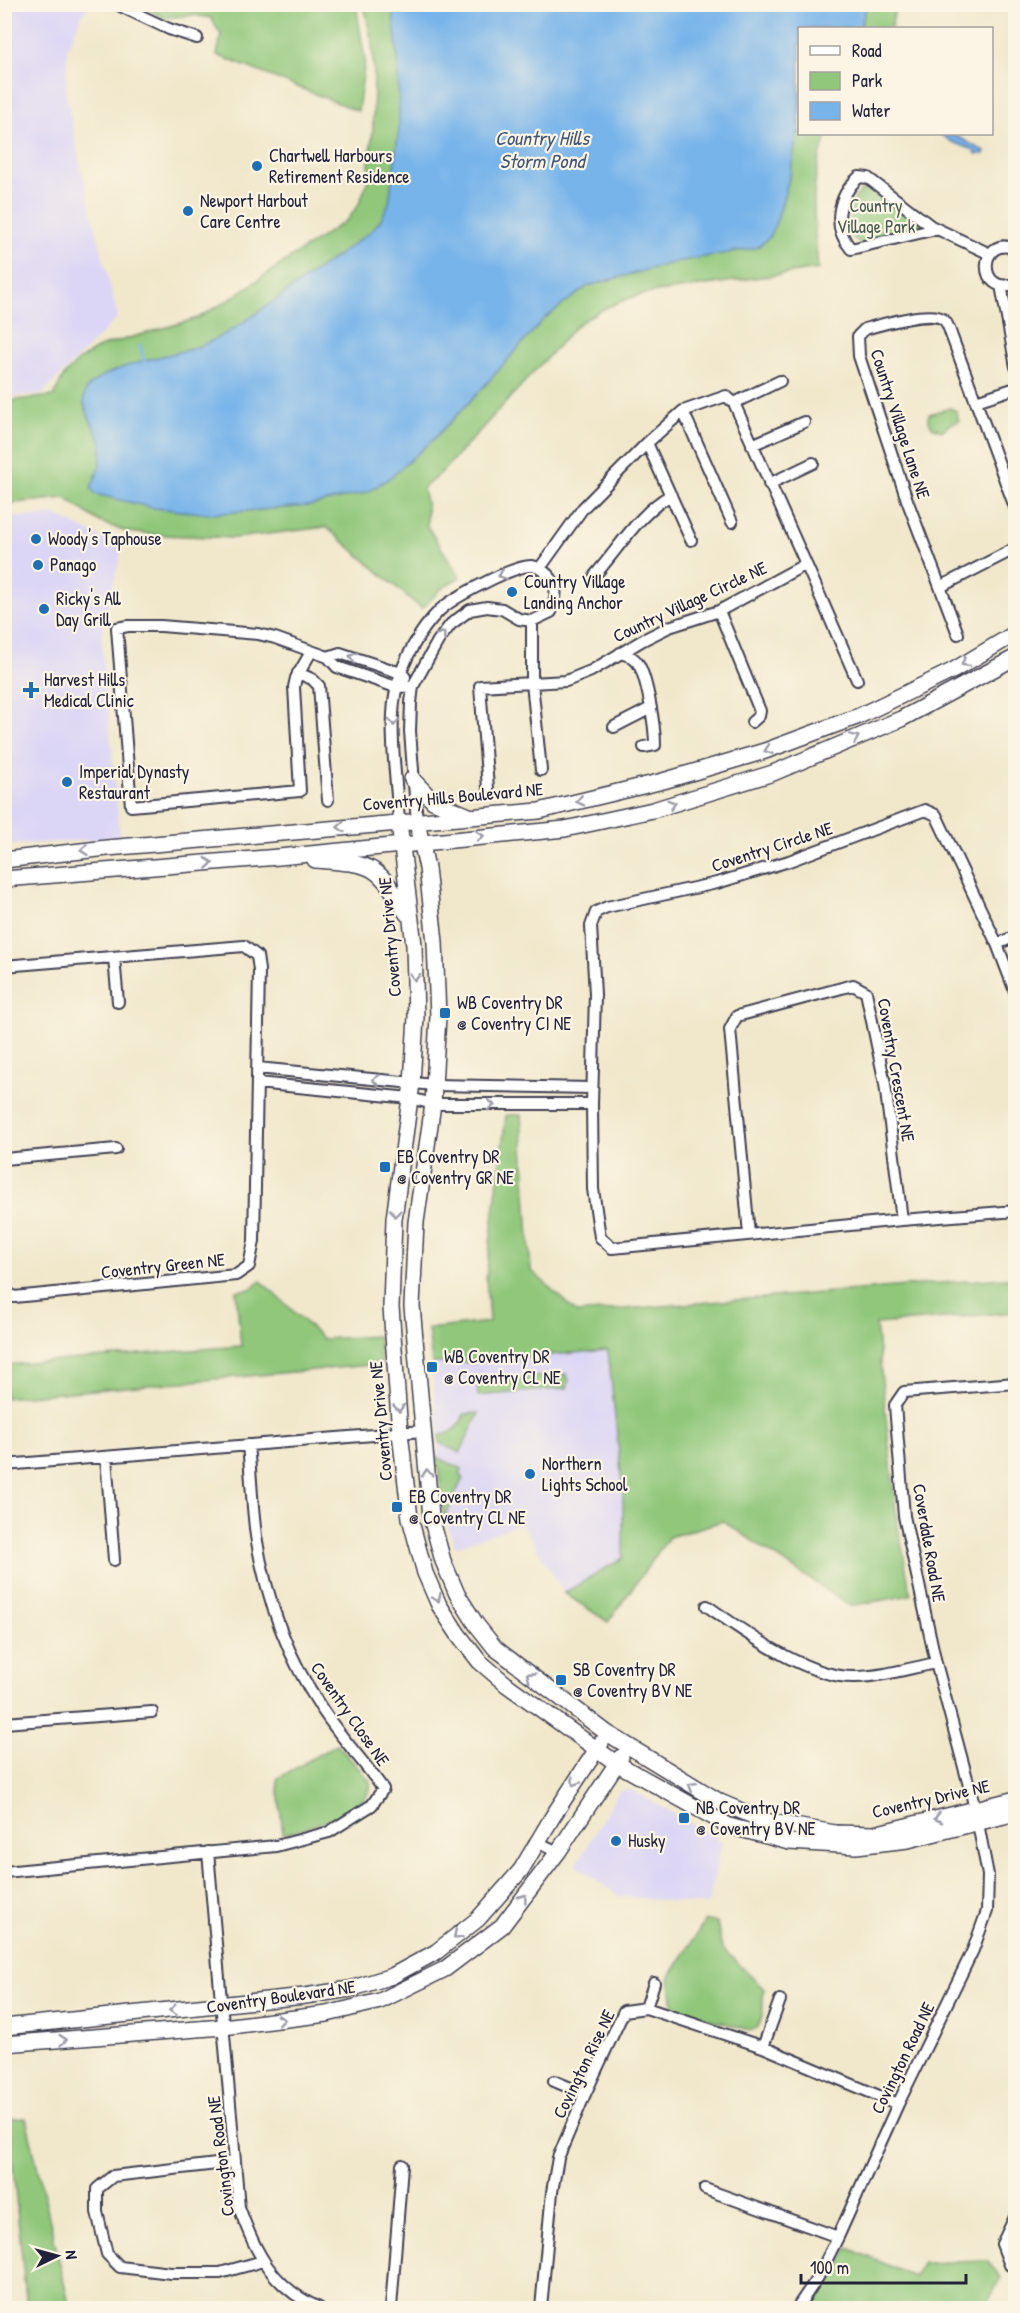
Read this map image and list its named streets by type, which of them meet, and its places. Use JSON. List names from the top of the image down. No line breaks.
{"streets":{"street":["Country Village Lane NE","Country Village Circle NE","Coventry Hills Boulevard NE","Coventry Circle NE","Coventry Drive NE","Coventry Crescent NE","Coventry Green NE","Coverdale Road NE","Coventry Close NE","Coventry Boulevard NE","Covington Road NE","Covington Rise NE"]},"crossings":[["Coventry Hills Boulevard NE","Coventry Drive NE"],["Coventry Circle NE","Coventry Crescent NE"],["Coventry Drive NE","Coverdale Road NE"],["Coventry Drive NE","Coventry Boulevard NE"],["Coventry Drive NE","Covington Road NE"],["Coverdale Road NE","Covington Road NE"],["Coventry Close NE","Covington Road NE"],["Coventry Boulevard NE","Covington Road NE"]],"water":["Country Hills Storm Pond"],"parks":["Country Village Park"],"places":{"other":["Chartwell Harbours Retirement Residence","Newport Harbout Care Centre","Woody's Taphouse","Panago","Country Village Landing Anchor","Ricky's All Day Grill","Imperial Dynasty Restaurant","Northern Lights School","Husky"],"health":["Harvest Hills Medical Clinic"],"transit":["WB Coventry DR @ Coventry CI NE","EB Coventry DR @ Coventry GR NE","WB Coventry DR @ Coventry CL NE","EB Coventry DR @ Coventry CL NE","SB Coventry DR @ Coventry BV NE","NB Coventry DR @ Coventry BV NE"]},"legend":["Road","Park","Water"],"scale_bar":"100 m","north":"right"}
